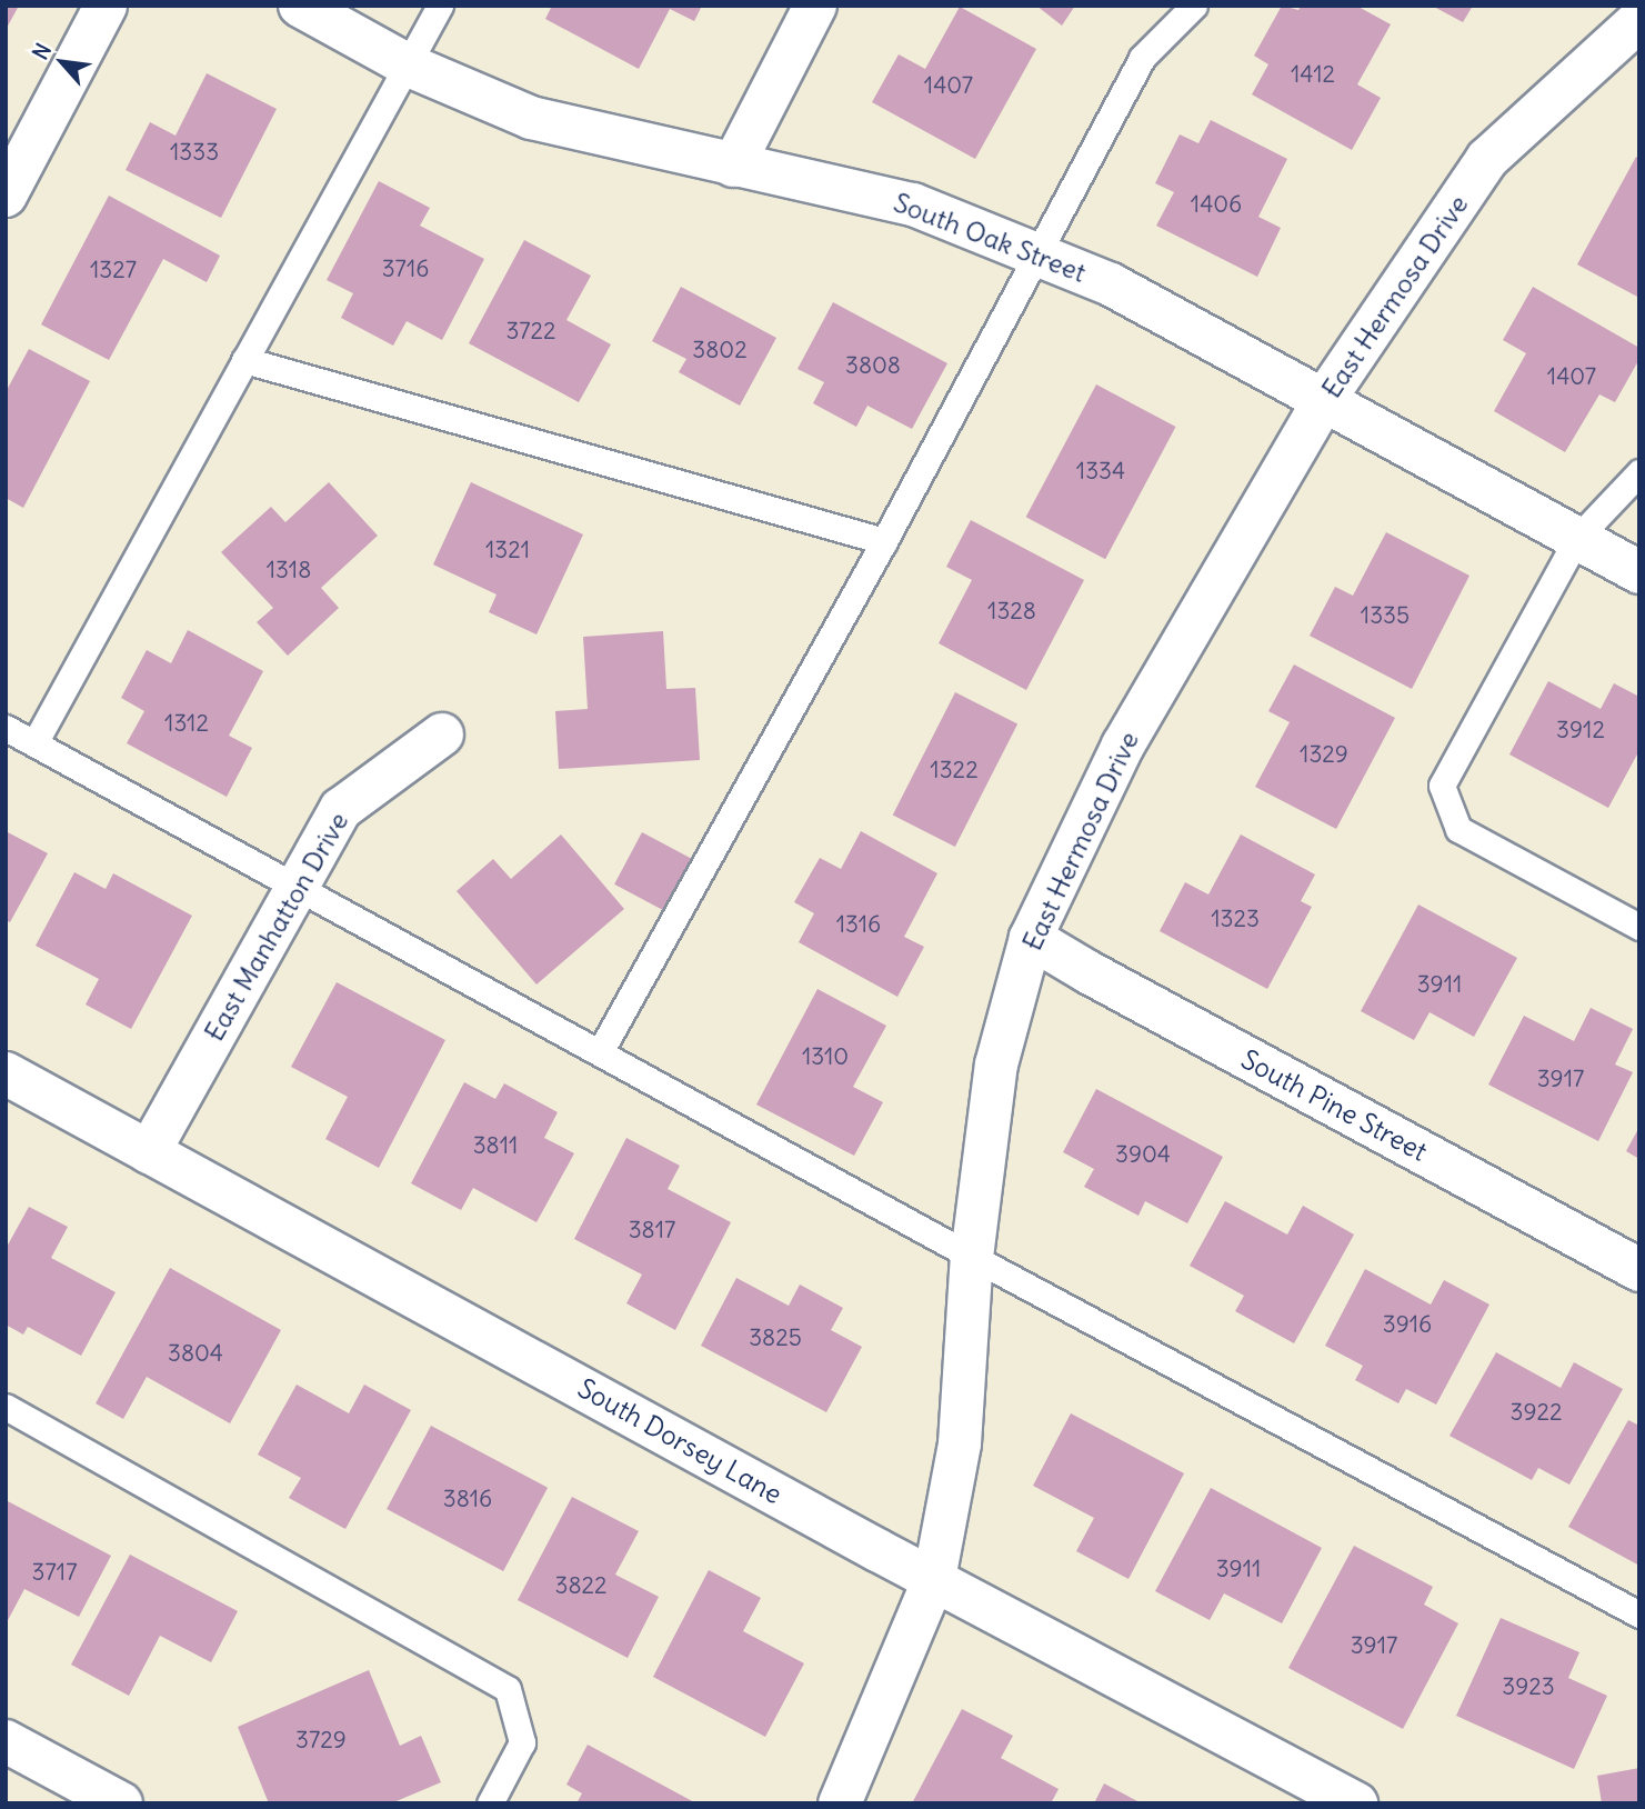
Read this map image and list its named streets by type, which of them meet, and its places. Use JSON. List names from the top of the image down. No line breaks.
{"streets":{"street":["South Oak Street","East Hermosa Drive","East Manhatton Drive","South Pine Street","South Dorsey Lane"]},"crossings":[["South Oak Street","East Hermosa Drive"],["East Hermosa Drive","South Pine Street"],["East Hermosa Drive","South Dorsey Lane"],["East Manhatton Drive","South Dorsey Lane"]],"house_numbers":["1412","1407","1333","1406","3716","1327","3722","3802","3808","1407","1334","1321","1318","1328","1335","1312","3912","1329","1322","1323","1316","3911","1310","3917","3811","3904","3817","3916","3825","3804","3922","3816","3911","3717","3822","3917","3923","3729"],"north":"top left"}
